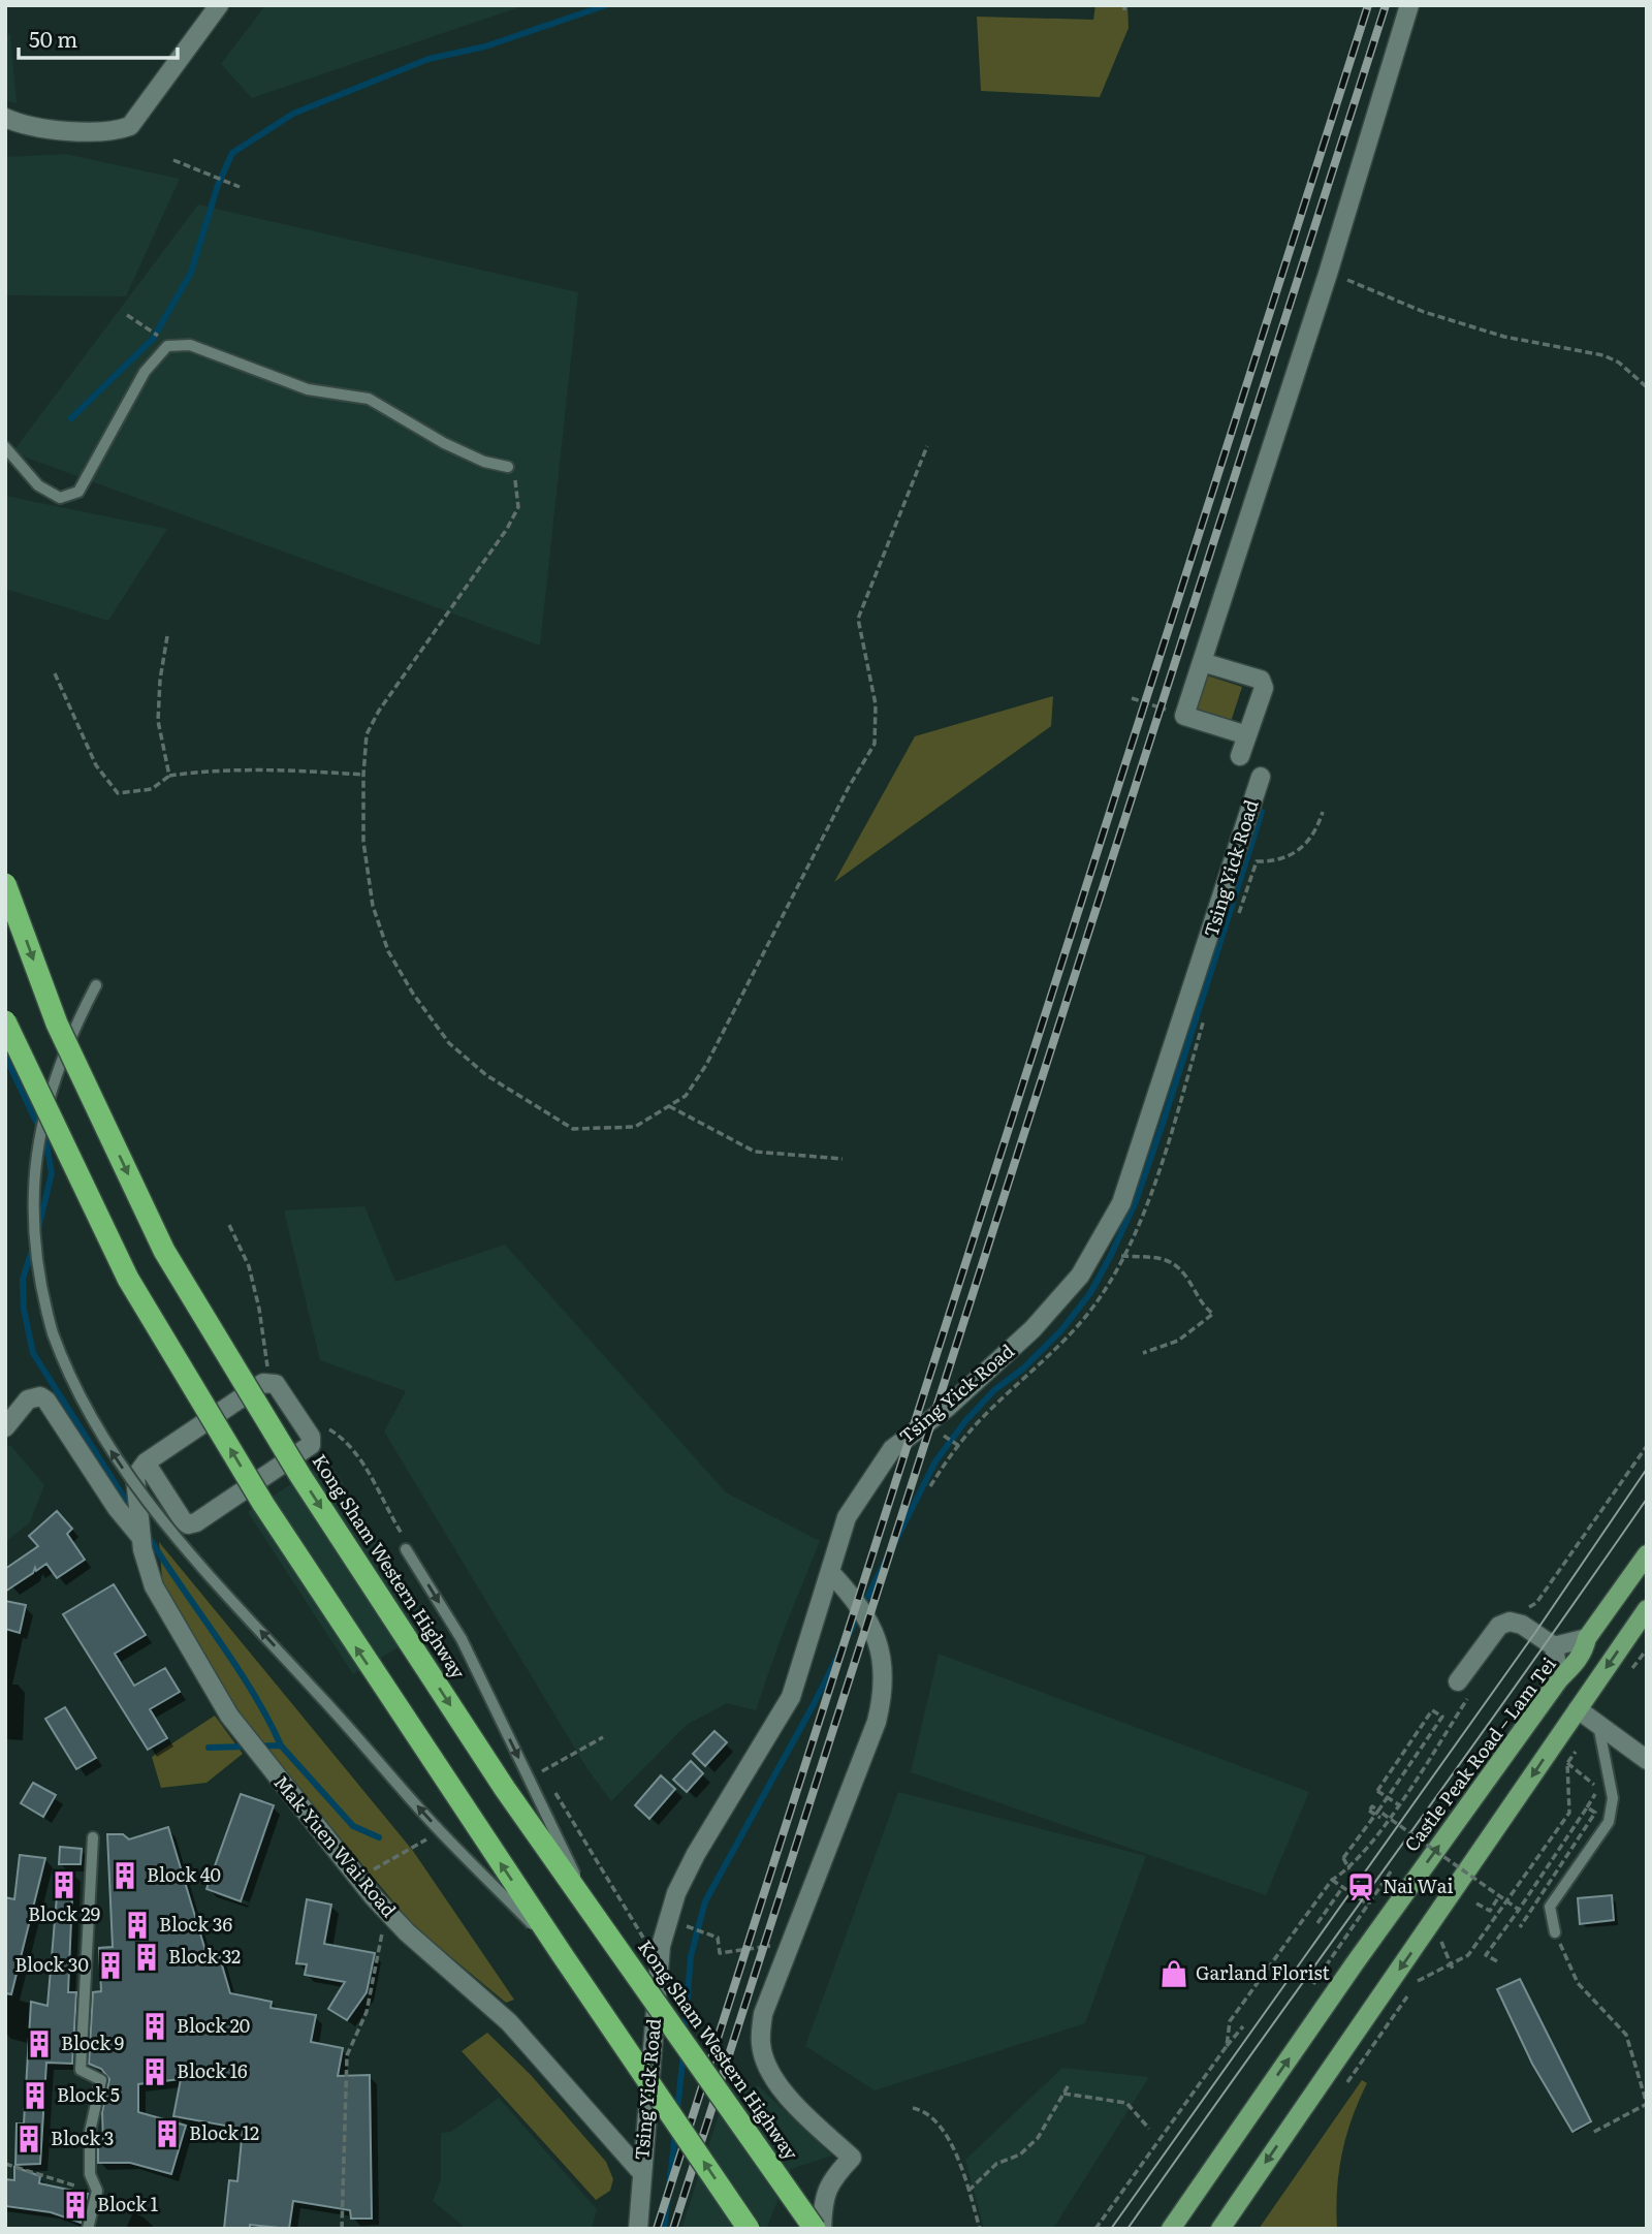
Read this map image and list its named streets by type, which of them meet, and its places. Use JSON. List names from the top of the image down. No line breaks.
{"streets":{"highway":["Kong Sham Western Highway"],"main road":["Castle Peak Road – Lam Tei"],"street":["Tsing Yick Road","Mak Yuen Wai Road"]},"crossings":[["Tsing Yick Road","Mak Yuen Wai Road"]],"places":{"building":["Block 40","Block 29","Block 36","Block 32","Block 30","Block 20","Block 9","Block 16","Block 5","Block 12","Block 3","Block 1"],"station":["Nai Wai"],"shop":["Garland Florist"]},"scale_bar":"50 m"}
